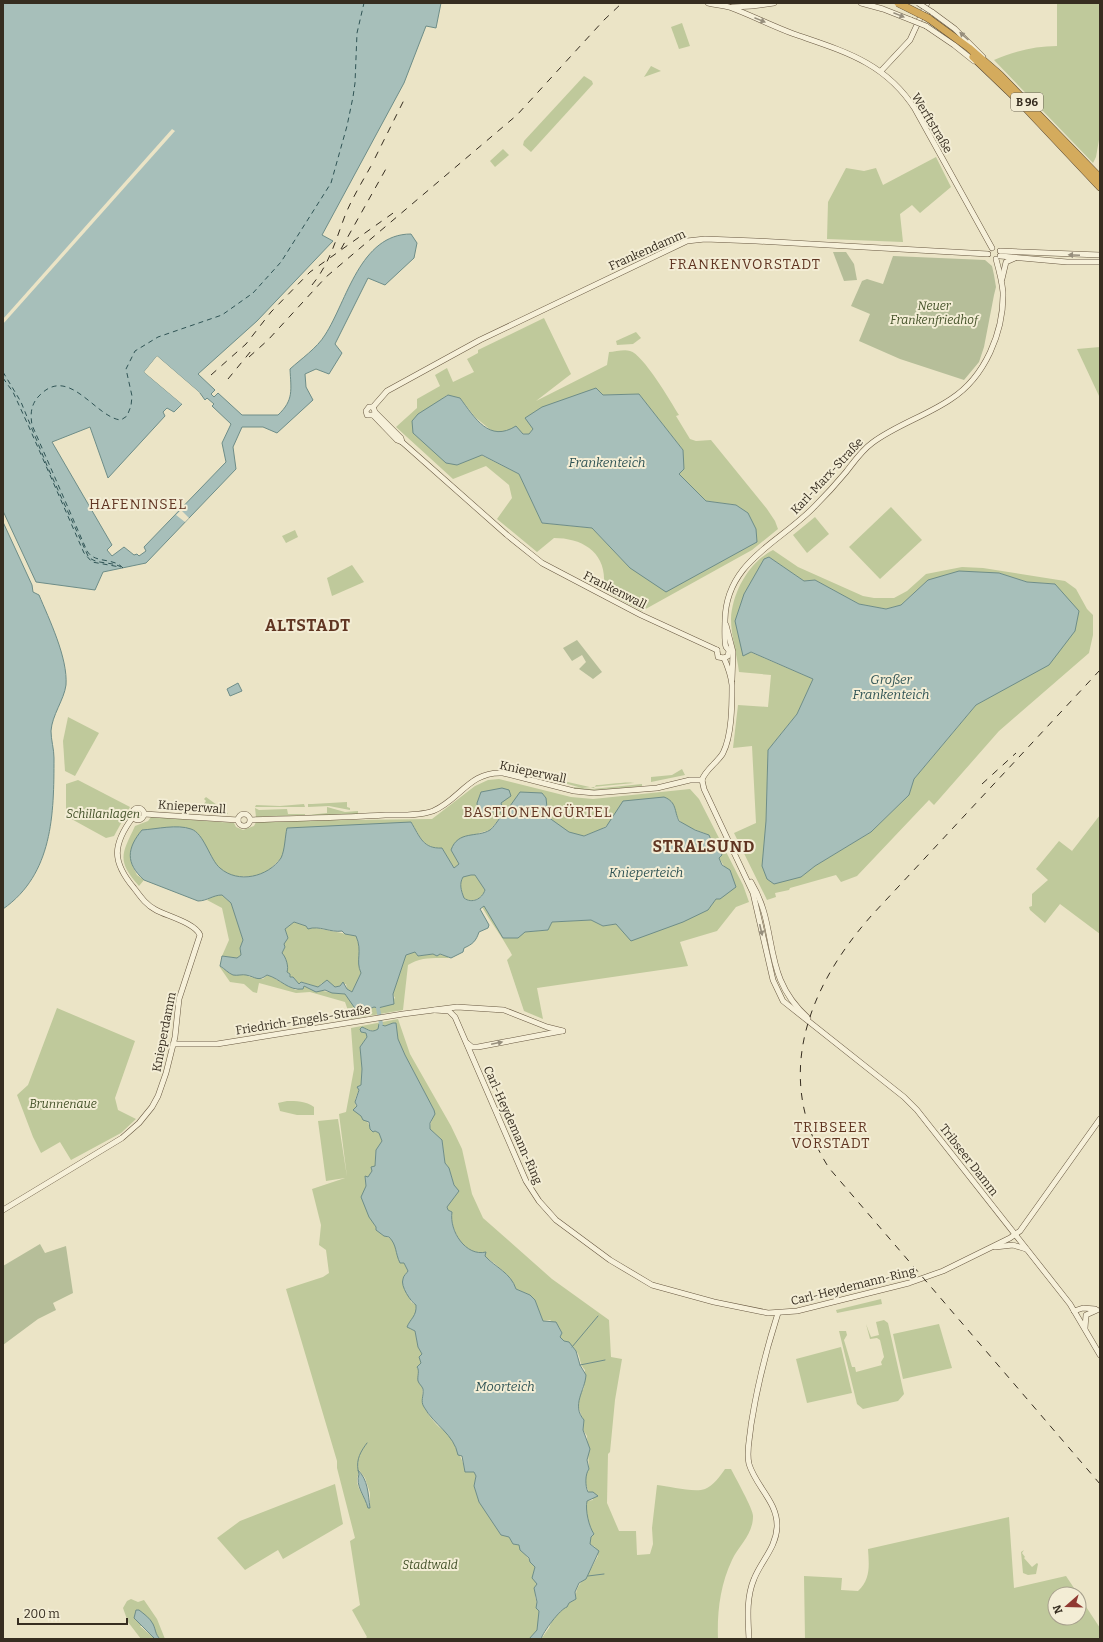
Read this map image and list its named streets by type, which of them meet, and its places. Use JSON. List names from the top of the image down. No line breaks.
{"streets":{"highway":["B 96"],"main road":["Werftstraße","Frankendamm","Karl-Marx-Straße","Frankenwall","Knieperwall","Friedrich-Engels-Straße","Knieperdamm","Carl-Heydemann-Ring","Tribseer Damm"]},"crossings":[["Frankendamm","Frankenwall"],["Karl-Marx-Straße","Frankenwall"],["Frankenwall","Knieperwall"],["Frankenwall","Tribseer Damm"],["Knieperwall","Knieperdamm"],["Knieperwall","Tribseer Damm"],["Friedrich-Engels-Straße","Knieperdamm"],["Friedrich-Engels-Straße","Carl-Heydemann-Ring"],["Carl-Heydemann-Ring","Tribseer Damm"]],"one_way":["Werftstraße"],"districts":["FRANKENVORSTADT","HAFENINSEL","ALTSTADT","BASTIONENGÜRTEL","STRALSUND","TRIBSEER VORSTADT"],"water":["Frankenteich","Großer Frankenteich","Knieperteich","Moorteich"],"parks":["Neuer Frankenfriedhof","Schillanlagen","Brunnenaue","Stadtwald"],"scale_bar":"200 m","north":"left"}
